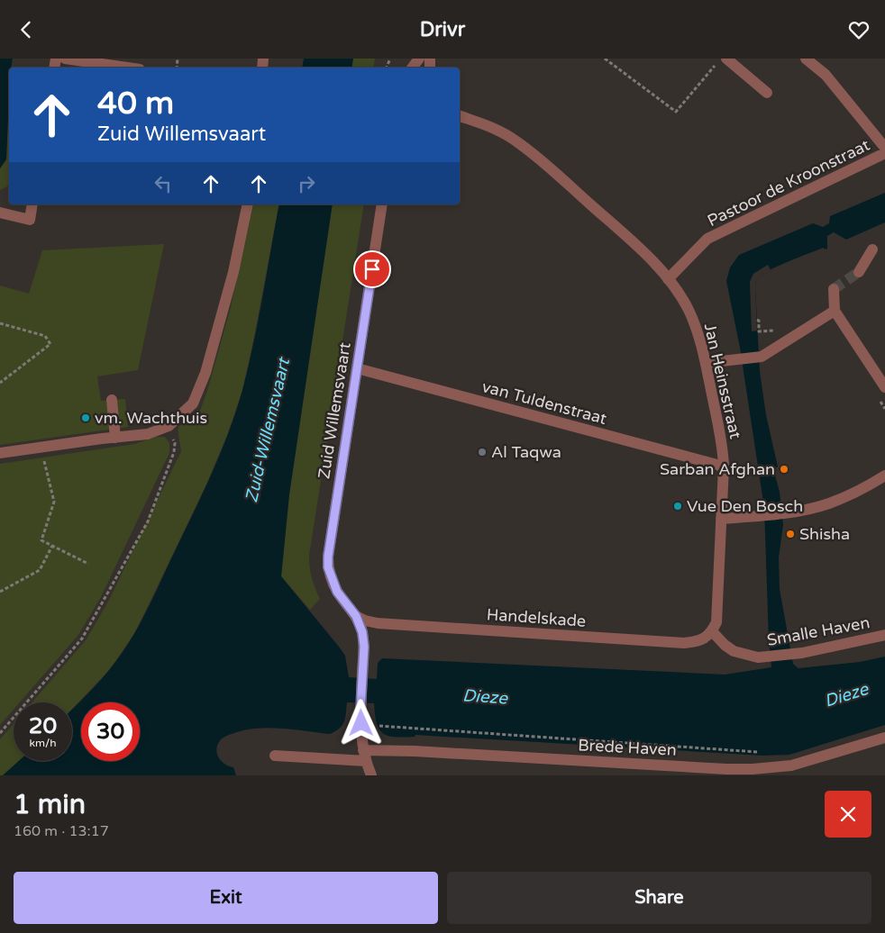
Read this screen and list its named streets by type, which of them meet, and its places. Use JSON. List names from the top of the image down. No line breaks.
{"streets":{"street":["Pastoor de Kroonstraat","Jan Heinsstraat","van Tuldenstraat","Zuid Willemsvaart","Handelskade","Smalle Haven","Brede Haven"]},"crossings":[["Pastoor de Kroonstraat","Jan Heinsstraat"],["Jan Heinsstraat","van Tuldenstraat"],["Jan Heinsstraat","Handelskade"],["Jan Heinsstraat","Smalle Haven"],["van Tuldenstraat","Zuid Willemsvaart"],["Zuid Willemsvaart","Handelskade"],["Handelskade","Smalle Haven"]],"water":["Zuid-Willemsvaart","Dieze"],"places":["vm. Wachthuis","Al Taqwa","Sarban Afghan","Vue Den Bosch","Shisha"],"page":{"header":"Drivr","turn":["40 m","Zuid Willemsvaart"],"speed":"20 km/h","limit":"30","heading":["1 min","160 m · 13:17"],"buttons":["Exit","Share"]}}
